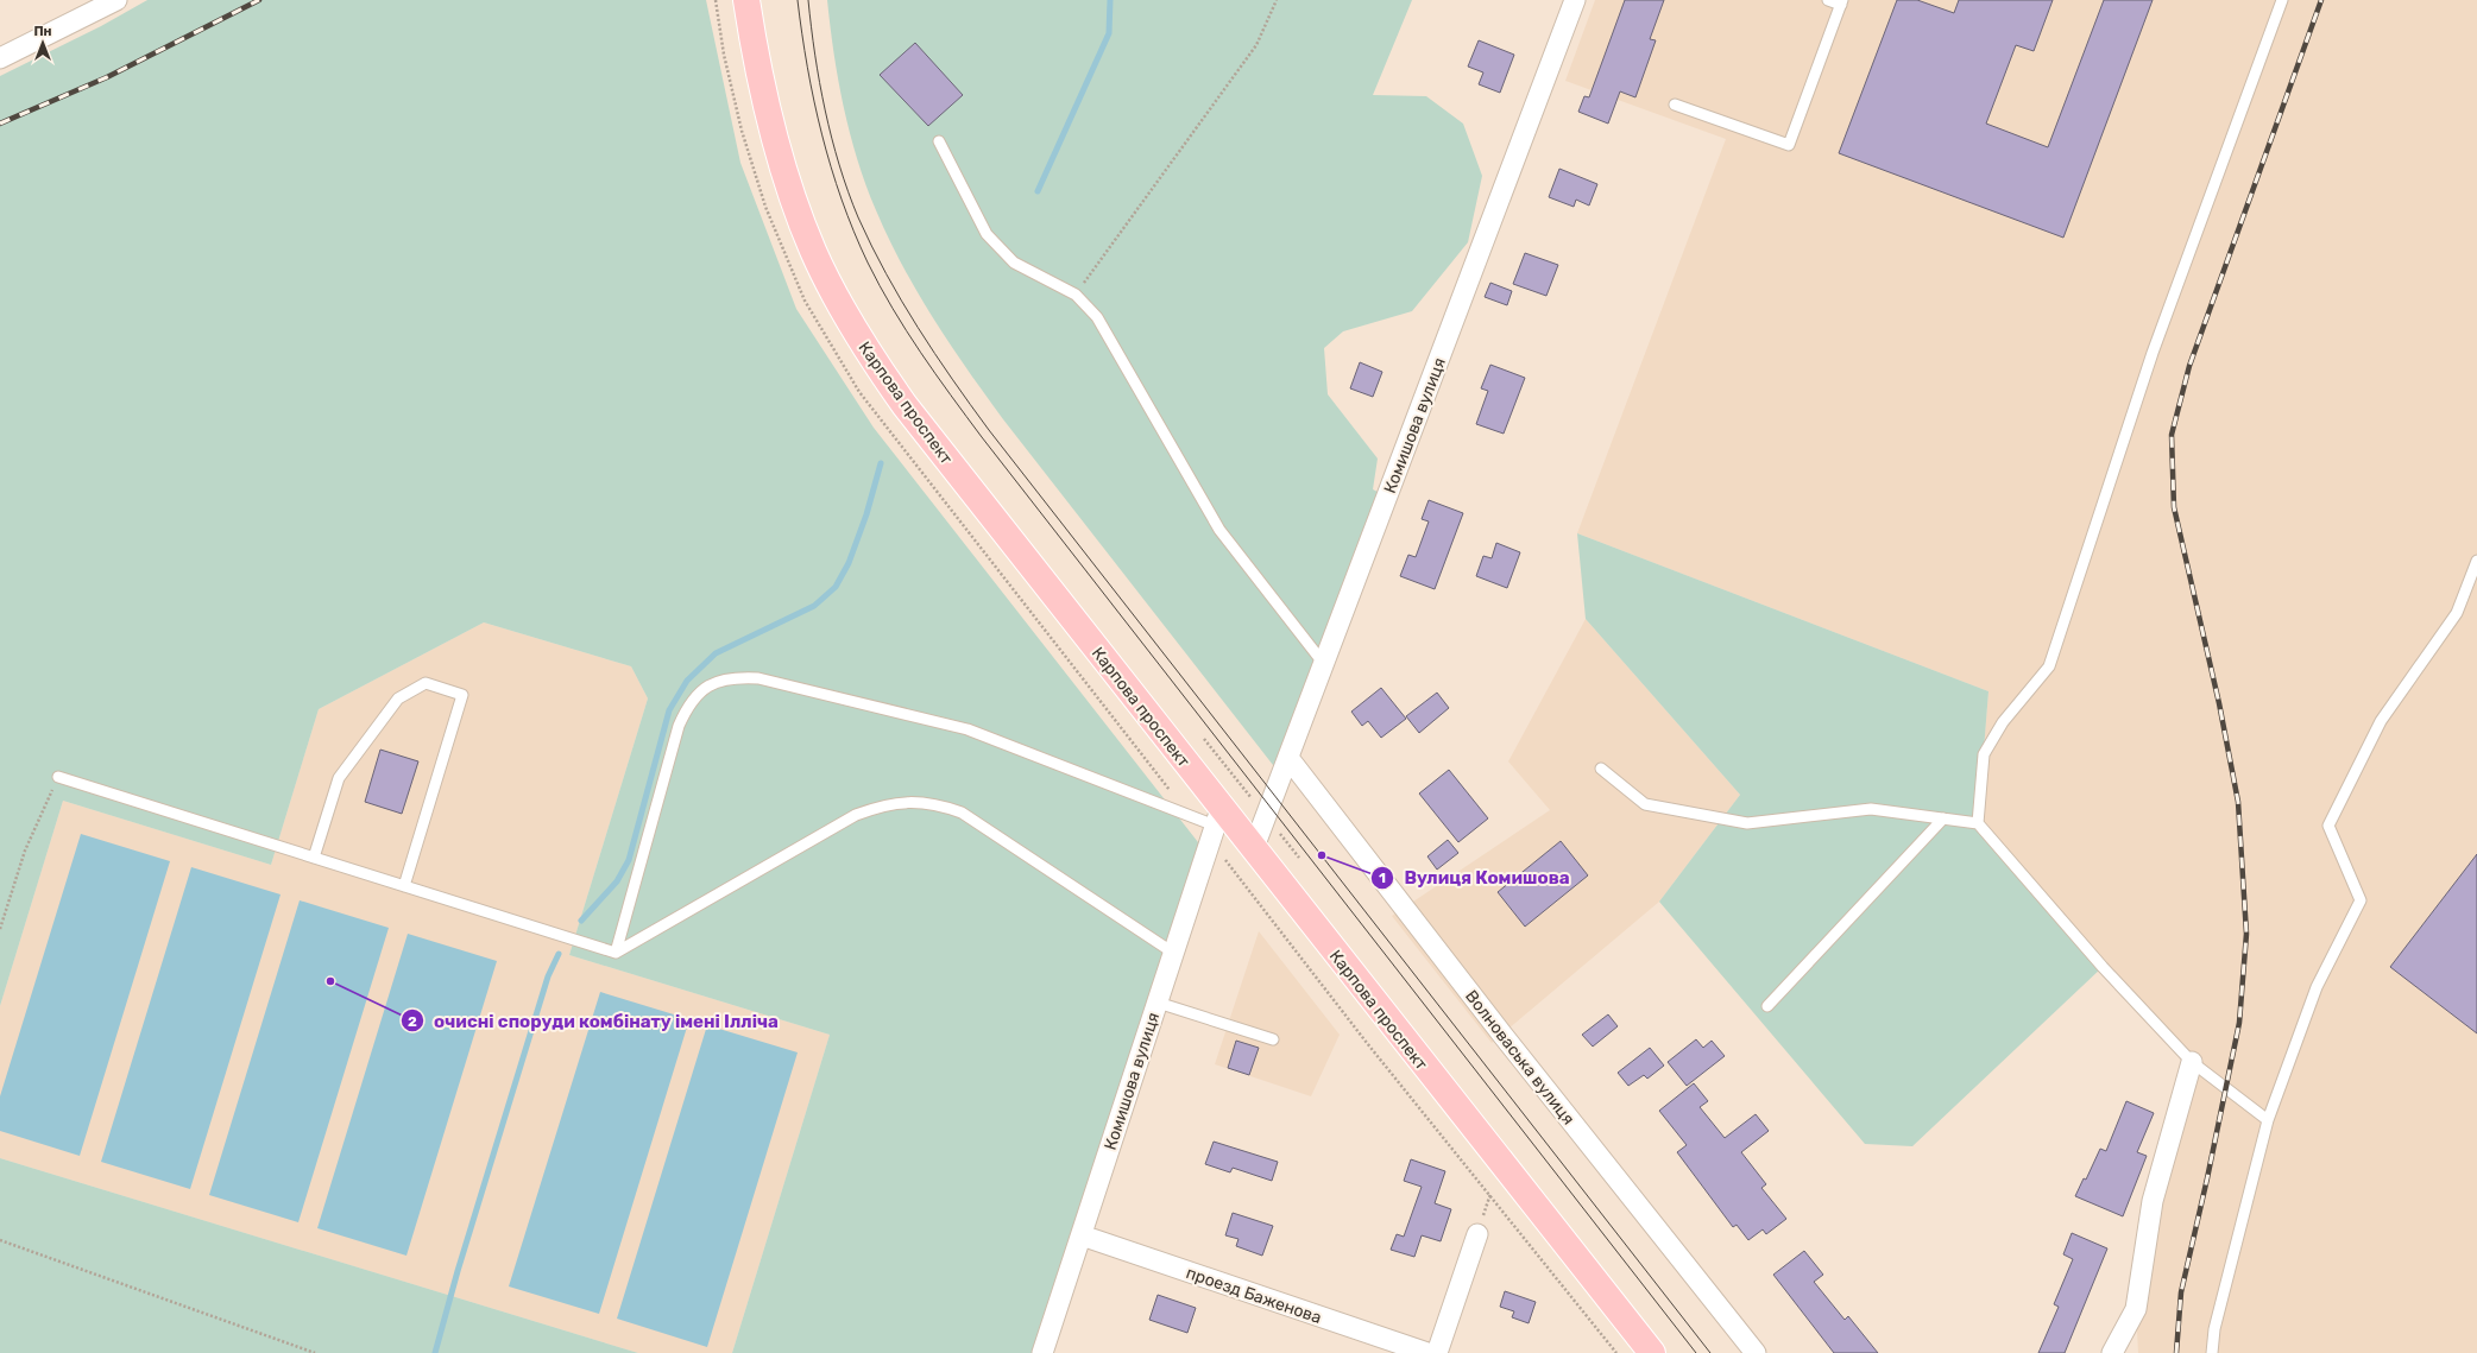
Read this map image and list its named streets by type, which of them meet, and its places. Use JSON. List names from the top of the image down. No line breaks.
{"streets":{"main road":["Карпова проспект"],"street":["Комишова вулиця","Волноваська вулиця","проезд Баженова"]},"crossings":[["Карпова проспект","Комишова вулиця"],["Комишова вулиця","Волноваська вулиця"],["Комишова вулиця","проезд Баженова"]],"places":["Вулиця Комишова","очисні споруди комбінату імені Ілліча"],"north":"top"}
